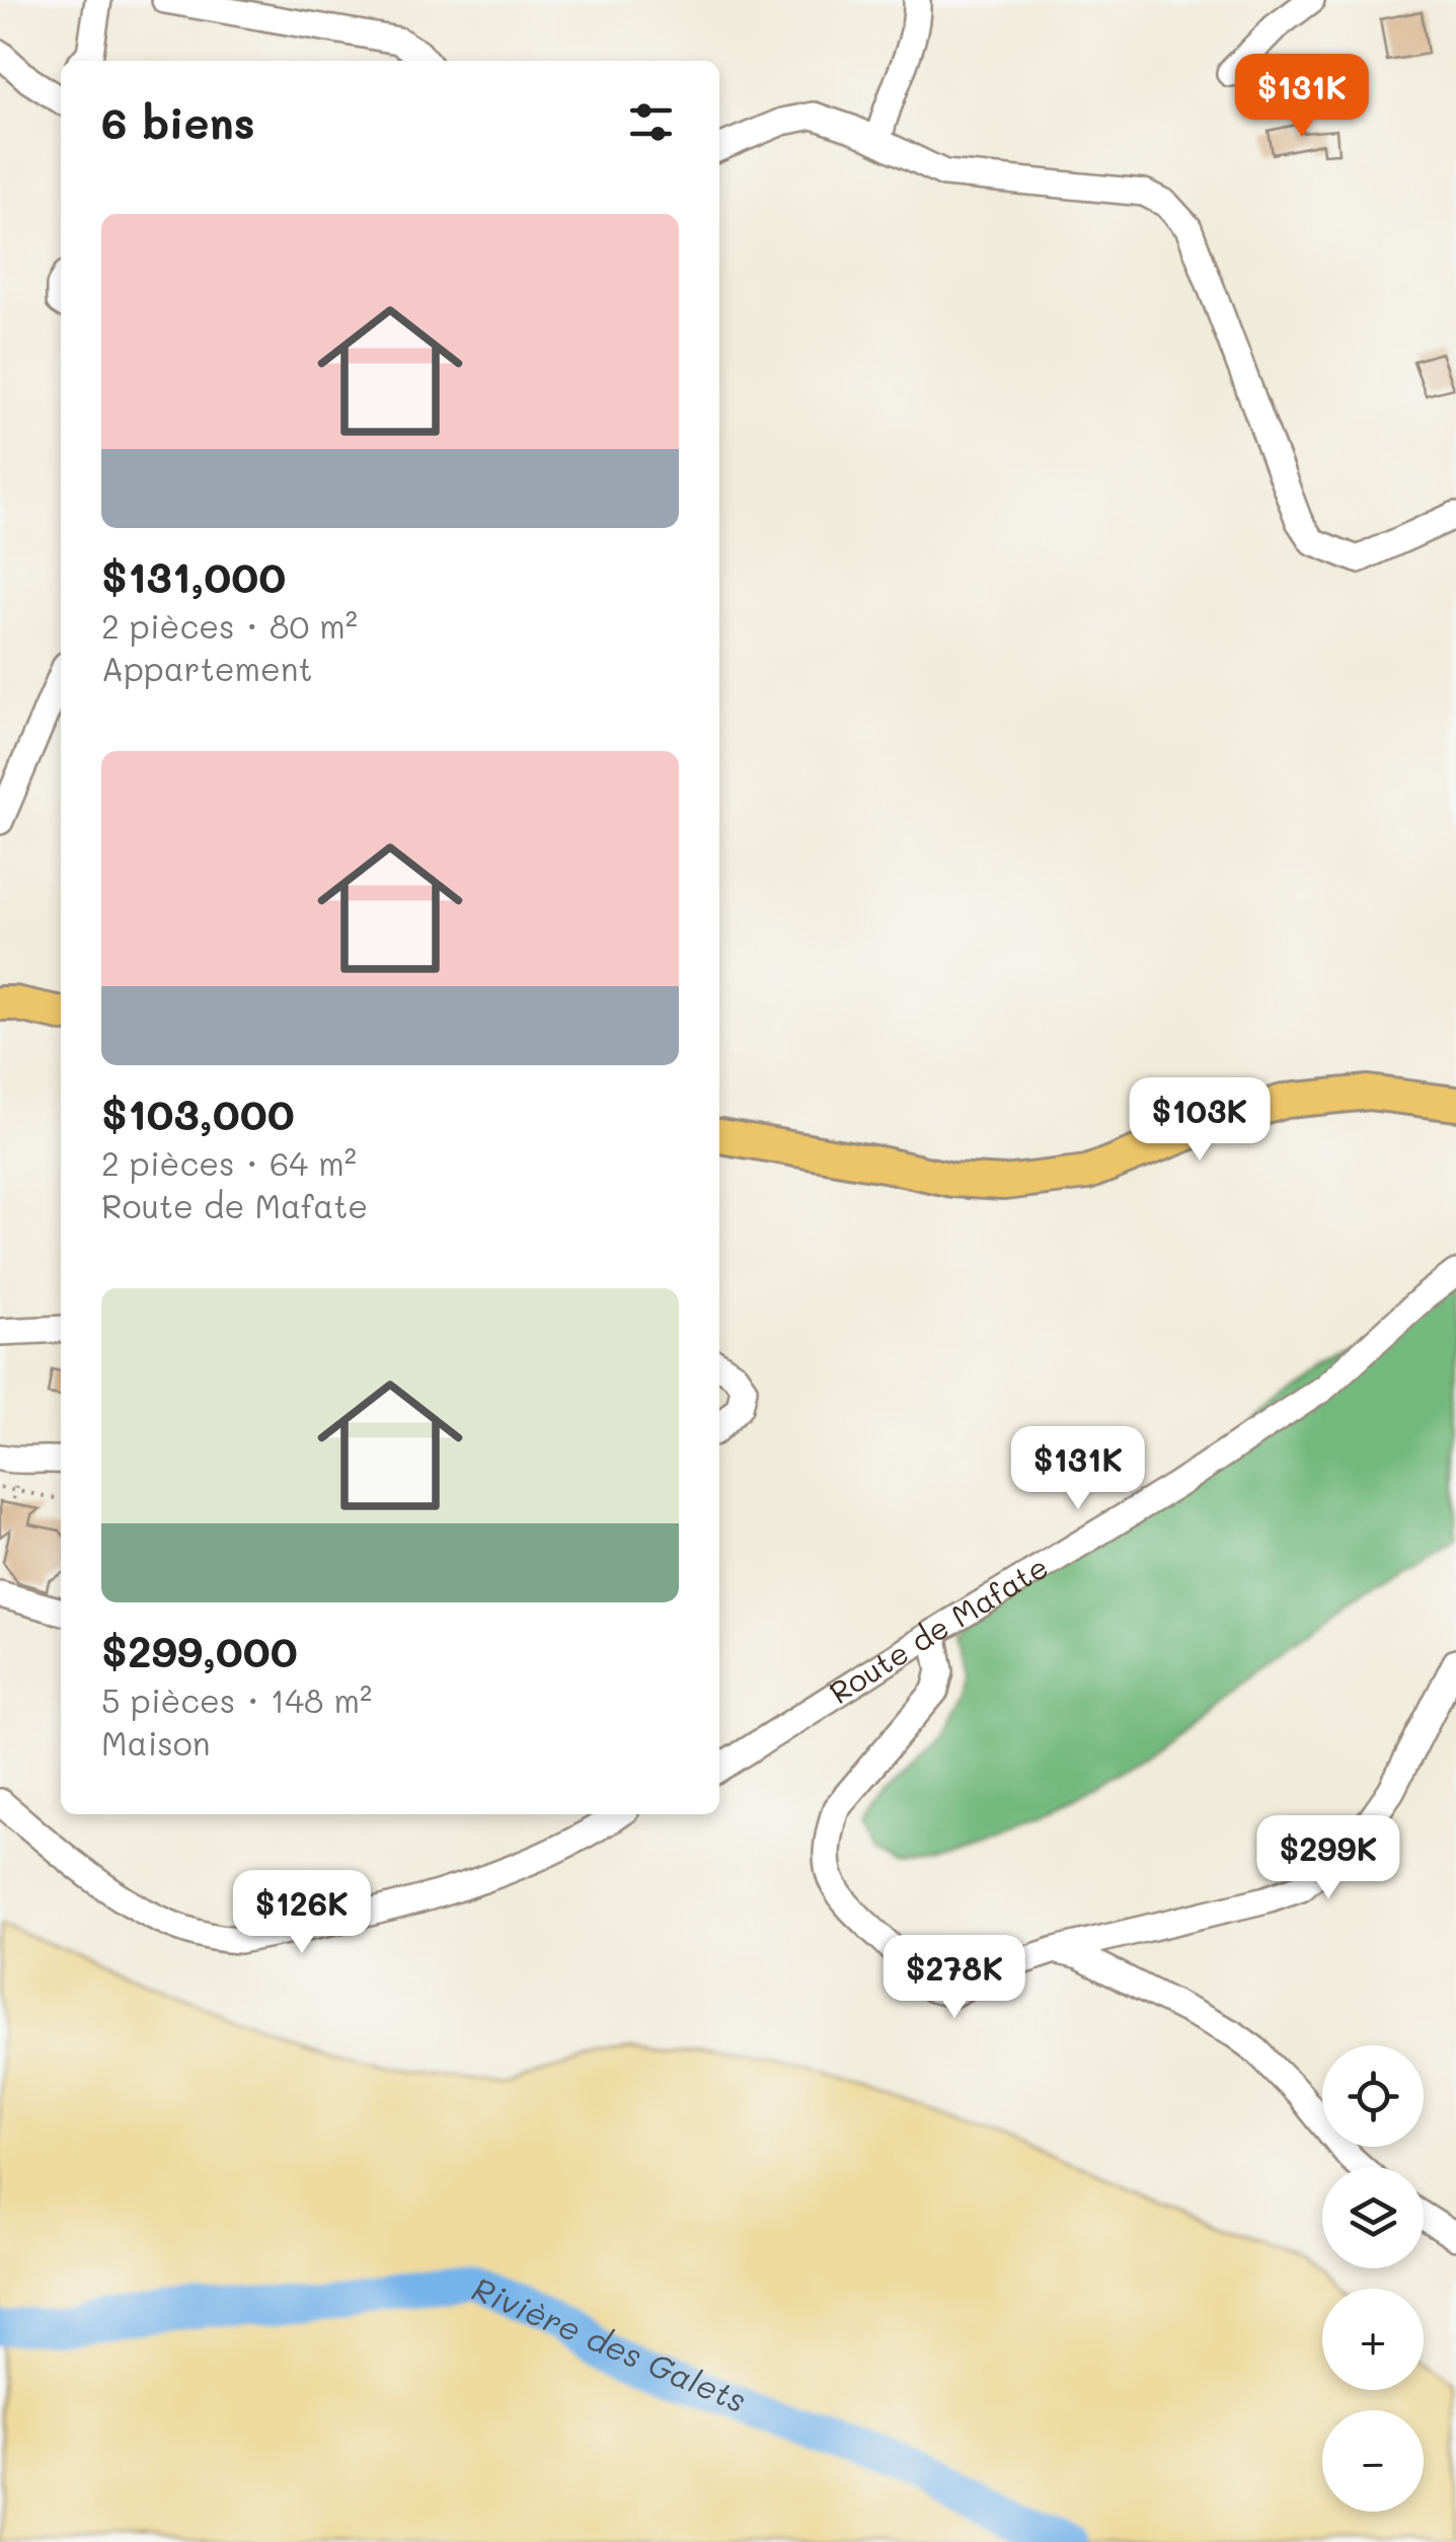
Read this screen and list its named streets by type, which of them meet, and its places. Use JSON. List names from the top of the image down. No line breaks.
{"streets":{"street":["Route de Mafate"]},"water":["Rivière des Galets"],"page":{"price":["$131K","$103K","$131K","$299K","$126K","$278K"],"heading":"6 biens","list":[{"name":"$131,000","note":"2 pièces · 80 m² · Appartement"},{"name":"$103,000","note":"2 pièces · 64 m² · Route de Mafate"},{"name":"$299,000","note":"5 pièces · 148 m² · Maison"}],"map_buttons":["+","−"]}}
